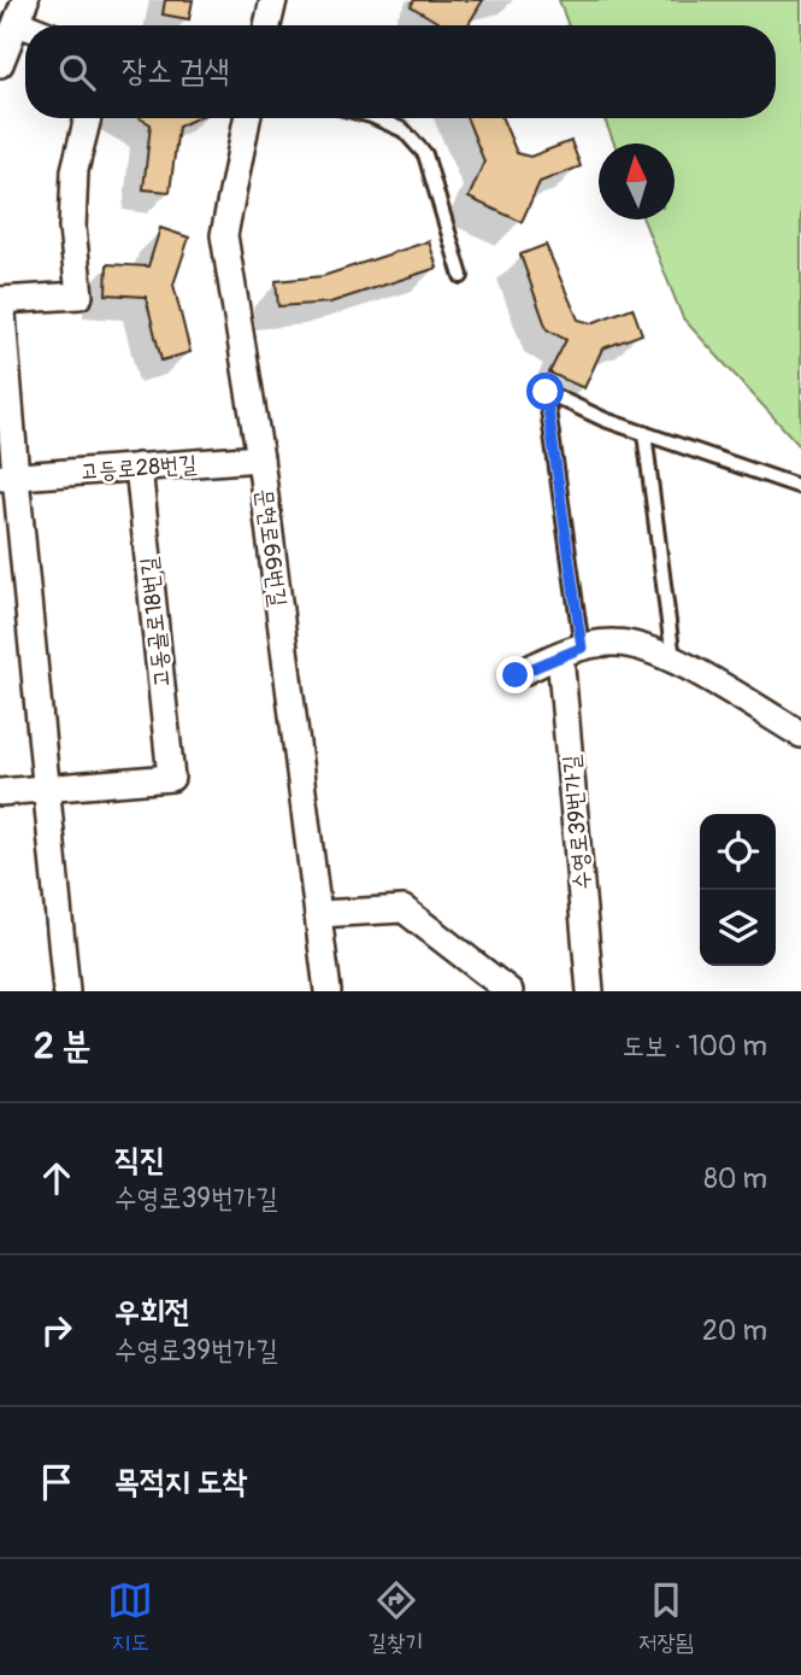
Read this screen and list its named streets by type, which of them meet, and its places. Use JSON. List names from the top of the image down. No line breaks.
{"streets":{"street":["고등로28번길","문현로66번길","고동골로18번길","수영로39번가길"]},"crossings":[["고등로28번길","문현로66번길"],["고등로28번길","고동골로18번길"]],"north":"top","page":{"search":"장소 검색","heading":["2 분","도보 · 100 m"],"list":[["직진","수영로39번가길","80 m"],["우회전","수영로39번가길","20 m"],"목적지 도착"],"nav":["지도","길찾기","저장됨"]}}
